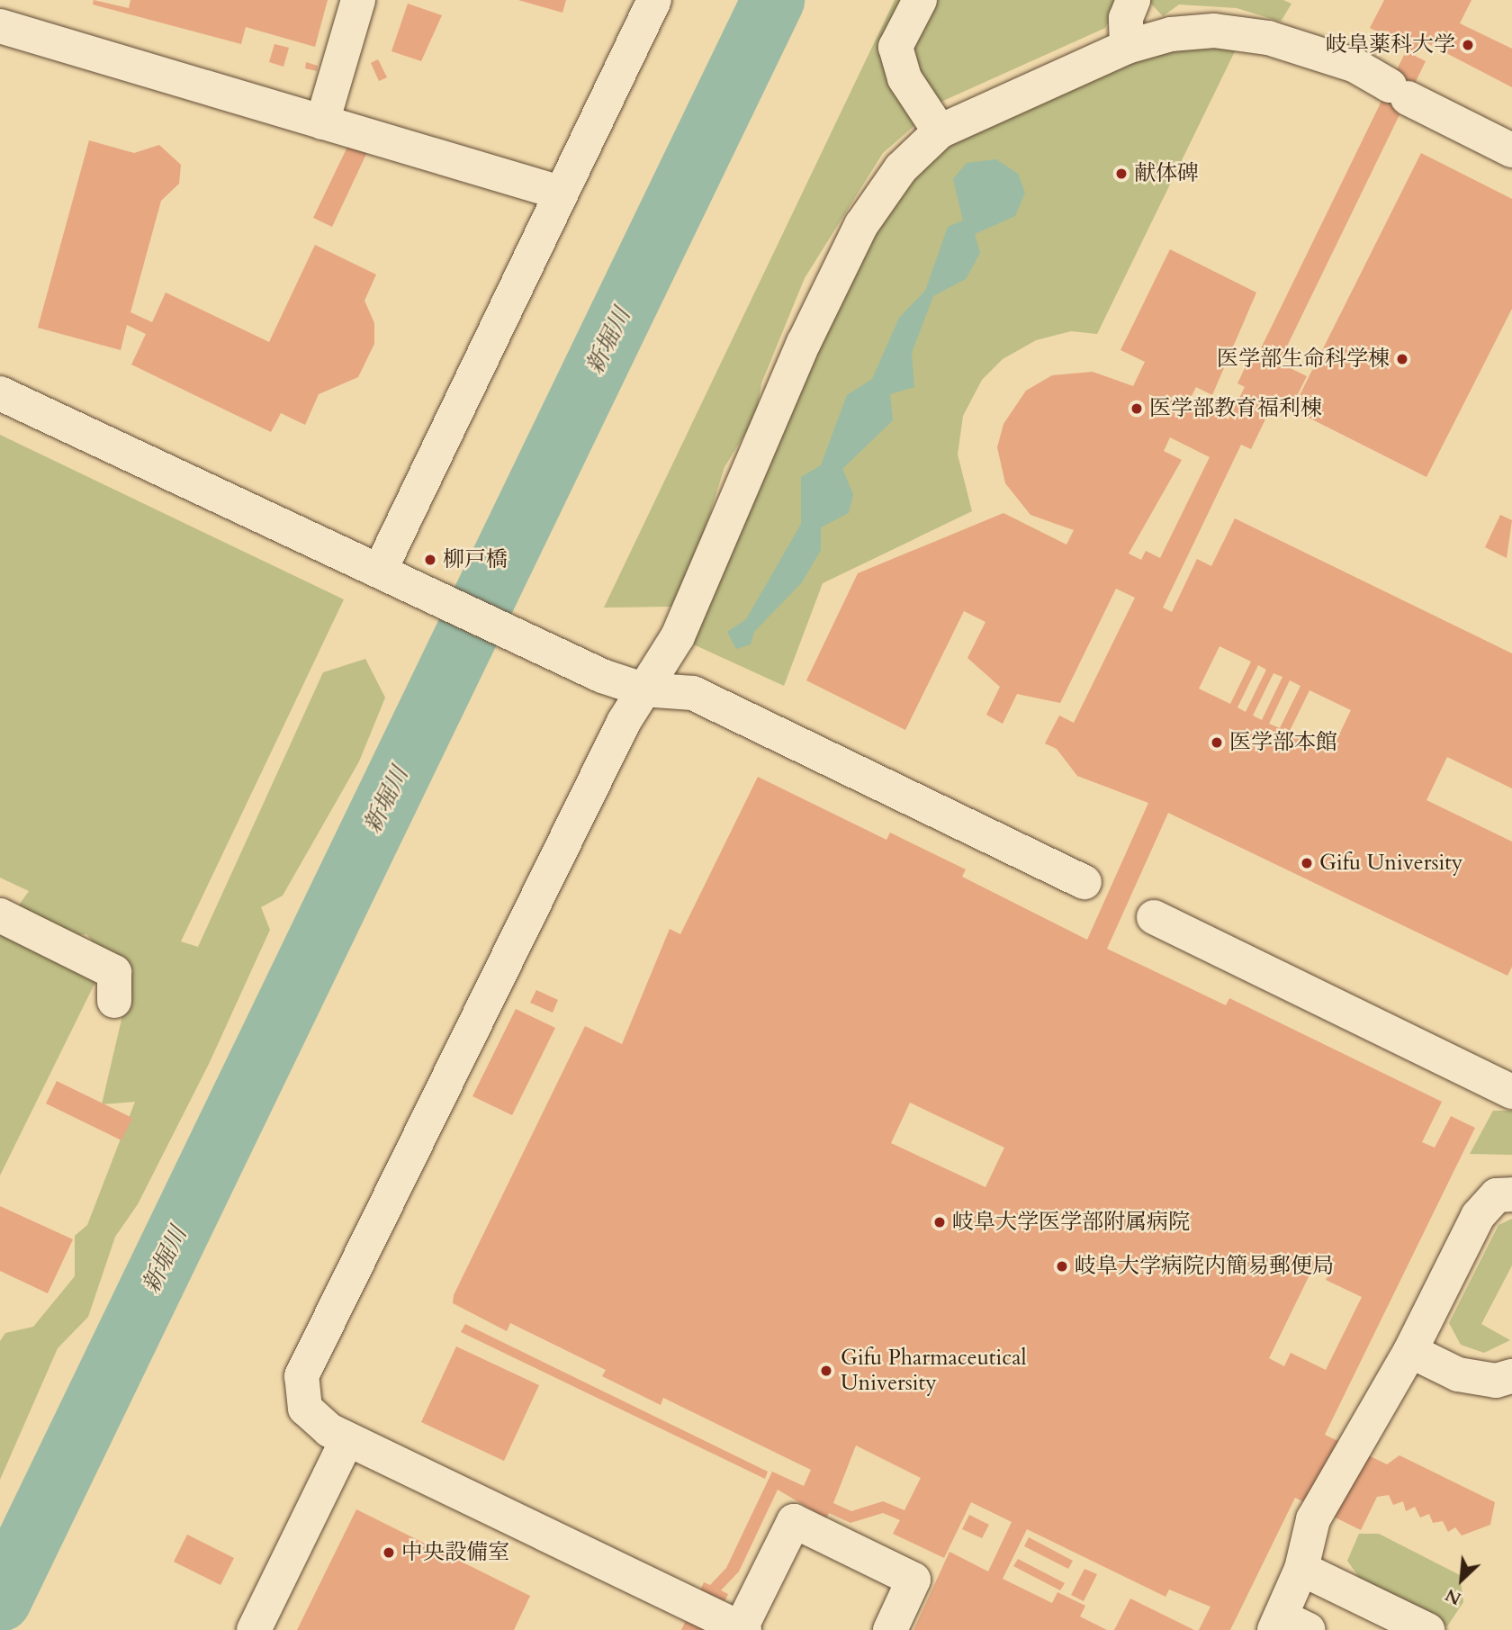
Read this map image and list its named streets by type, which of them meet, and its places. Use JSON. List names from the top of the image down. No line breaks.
{"water":["新堀川"],"places":["岐阜薬科大学","献体碑","医学部生命科学棟","医学部教育福利棟","柳戸橋","医学部本館","Gifu University","岐阜大学医学部附属病院","岐阜大学病院内簡易郵便局","Gifu Pharmaceutical University","中央設備室"],"north":"bottom left"}
